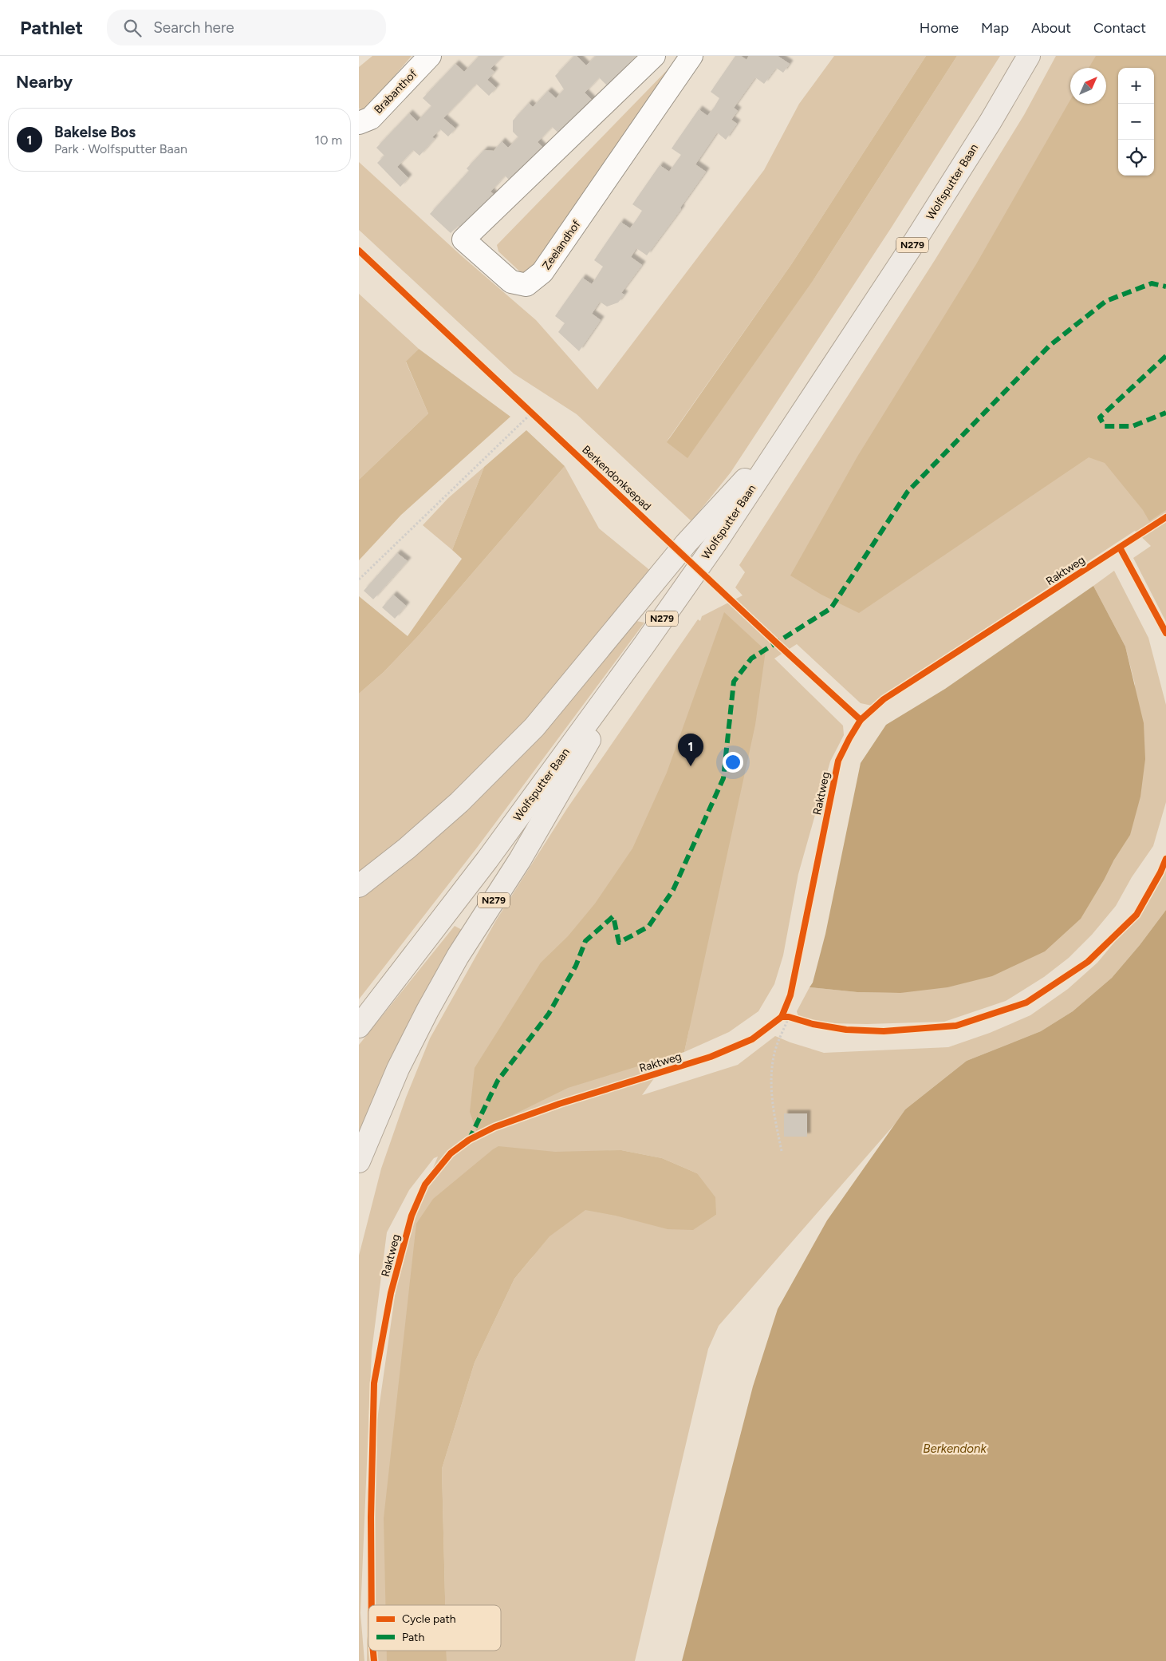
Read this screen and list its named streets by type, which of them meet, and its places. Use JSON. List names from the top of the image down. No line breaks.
{"streets":{"main road":["Wolfsputter Baan","N279"],"street":["Brabanthof","Zeelandhof"],"cycle path":["Berkendonksepad","Raktweg"]},"crossings":[["Wolfsputter Baan","N279"]],"water":["Berkendonk"],"legend":["Cycle path","Path"],"north":"top right","page":{"header":"Pathlet","search":"Search here","nav":["Home","Map","About","Contact"],"heading":"Nearby","map_buttons":["+","−"],"list":[{"mark":"1","name":"Bakelse Bos","note":"Park · Wolfsputter Baan","value":"10 m"}],"pins":"1"}}
